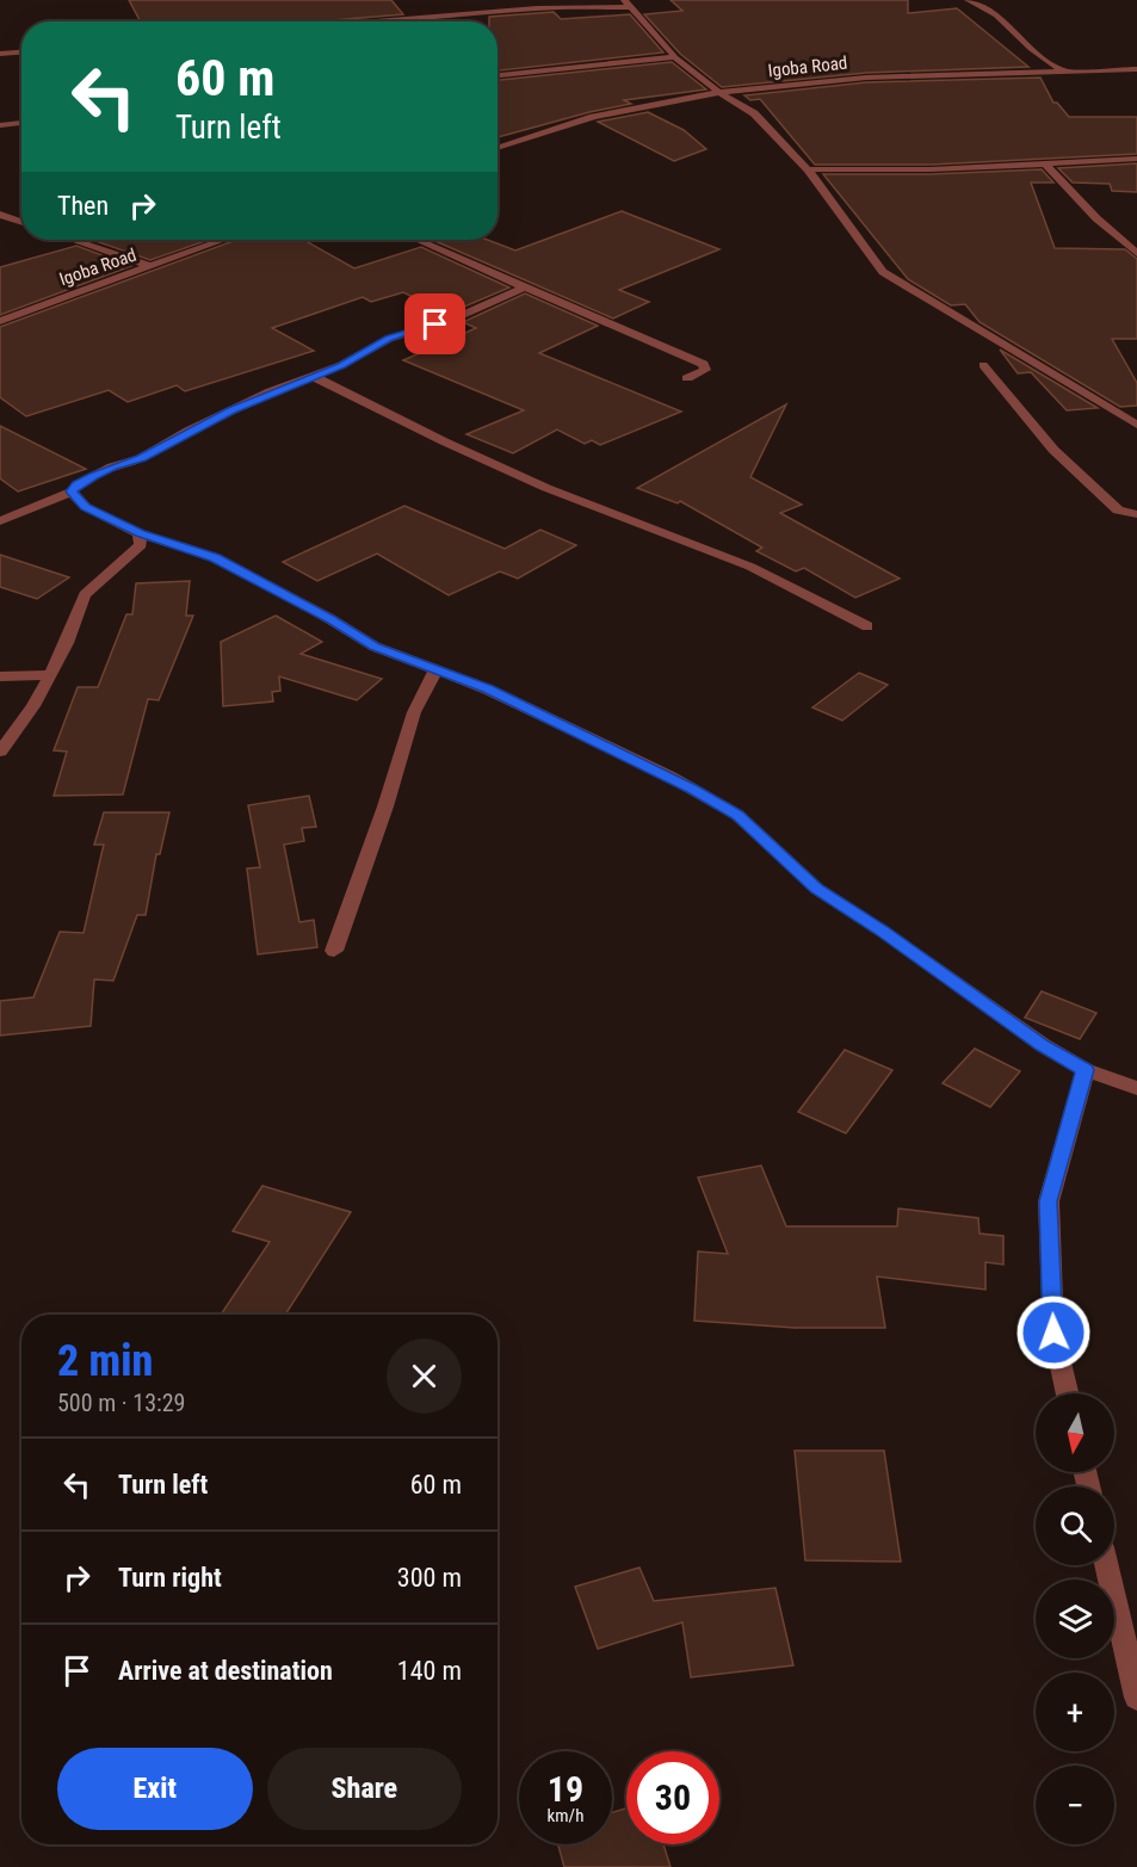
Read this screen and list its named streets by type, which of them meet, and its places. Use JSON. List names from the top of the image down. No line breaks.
{"streets":{"street":["Igoba Road"]},"north":"bottom","page":{"turn":["60 m","Turn left"],"then":"Then","heading":["2 min","500 m · 13:29"],"map_buttons":["+","−"],"list":[{"name":"Turn left","value":"60 m"},{"name":"Turn right","value":"300 m"},{"name":"Arrive at destination","value":"140 m"}],"buttons":["Exit","Share"],"speed":"19 km/h","limit":"30"}}
